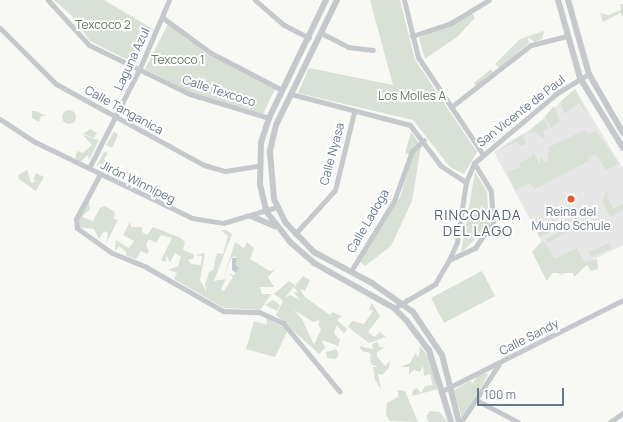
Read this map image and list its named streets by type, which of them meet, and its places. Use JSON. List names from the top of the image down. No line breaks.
{"streets":{"street":["Laguna Azul","Calle Texcoco","Calle Tanganica","San Vicente de Paul","Calle Nyasa","Jirón Winnipeg","Calle Ladoga","Calle Sandy"]},"crossings":[["Laguna Azul","Calle Texcoco"],["Laguna Azul","Calle Tanganica"],["Laguna Azul","Jirón Winnipeg"]],"districts":["RINCONADA DEL LAGO"],"parks":["Texcoco 2","Texcoco 1","Los Molles A"],"places":["Reina del Mundo Schule"],"scale_bar":"100 m"}
